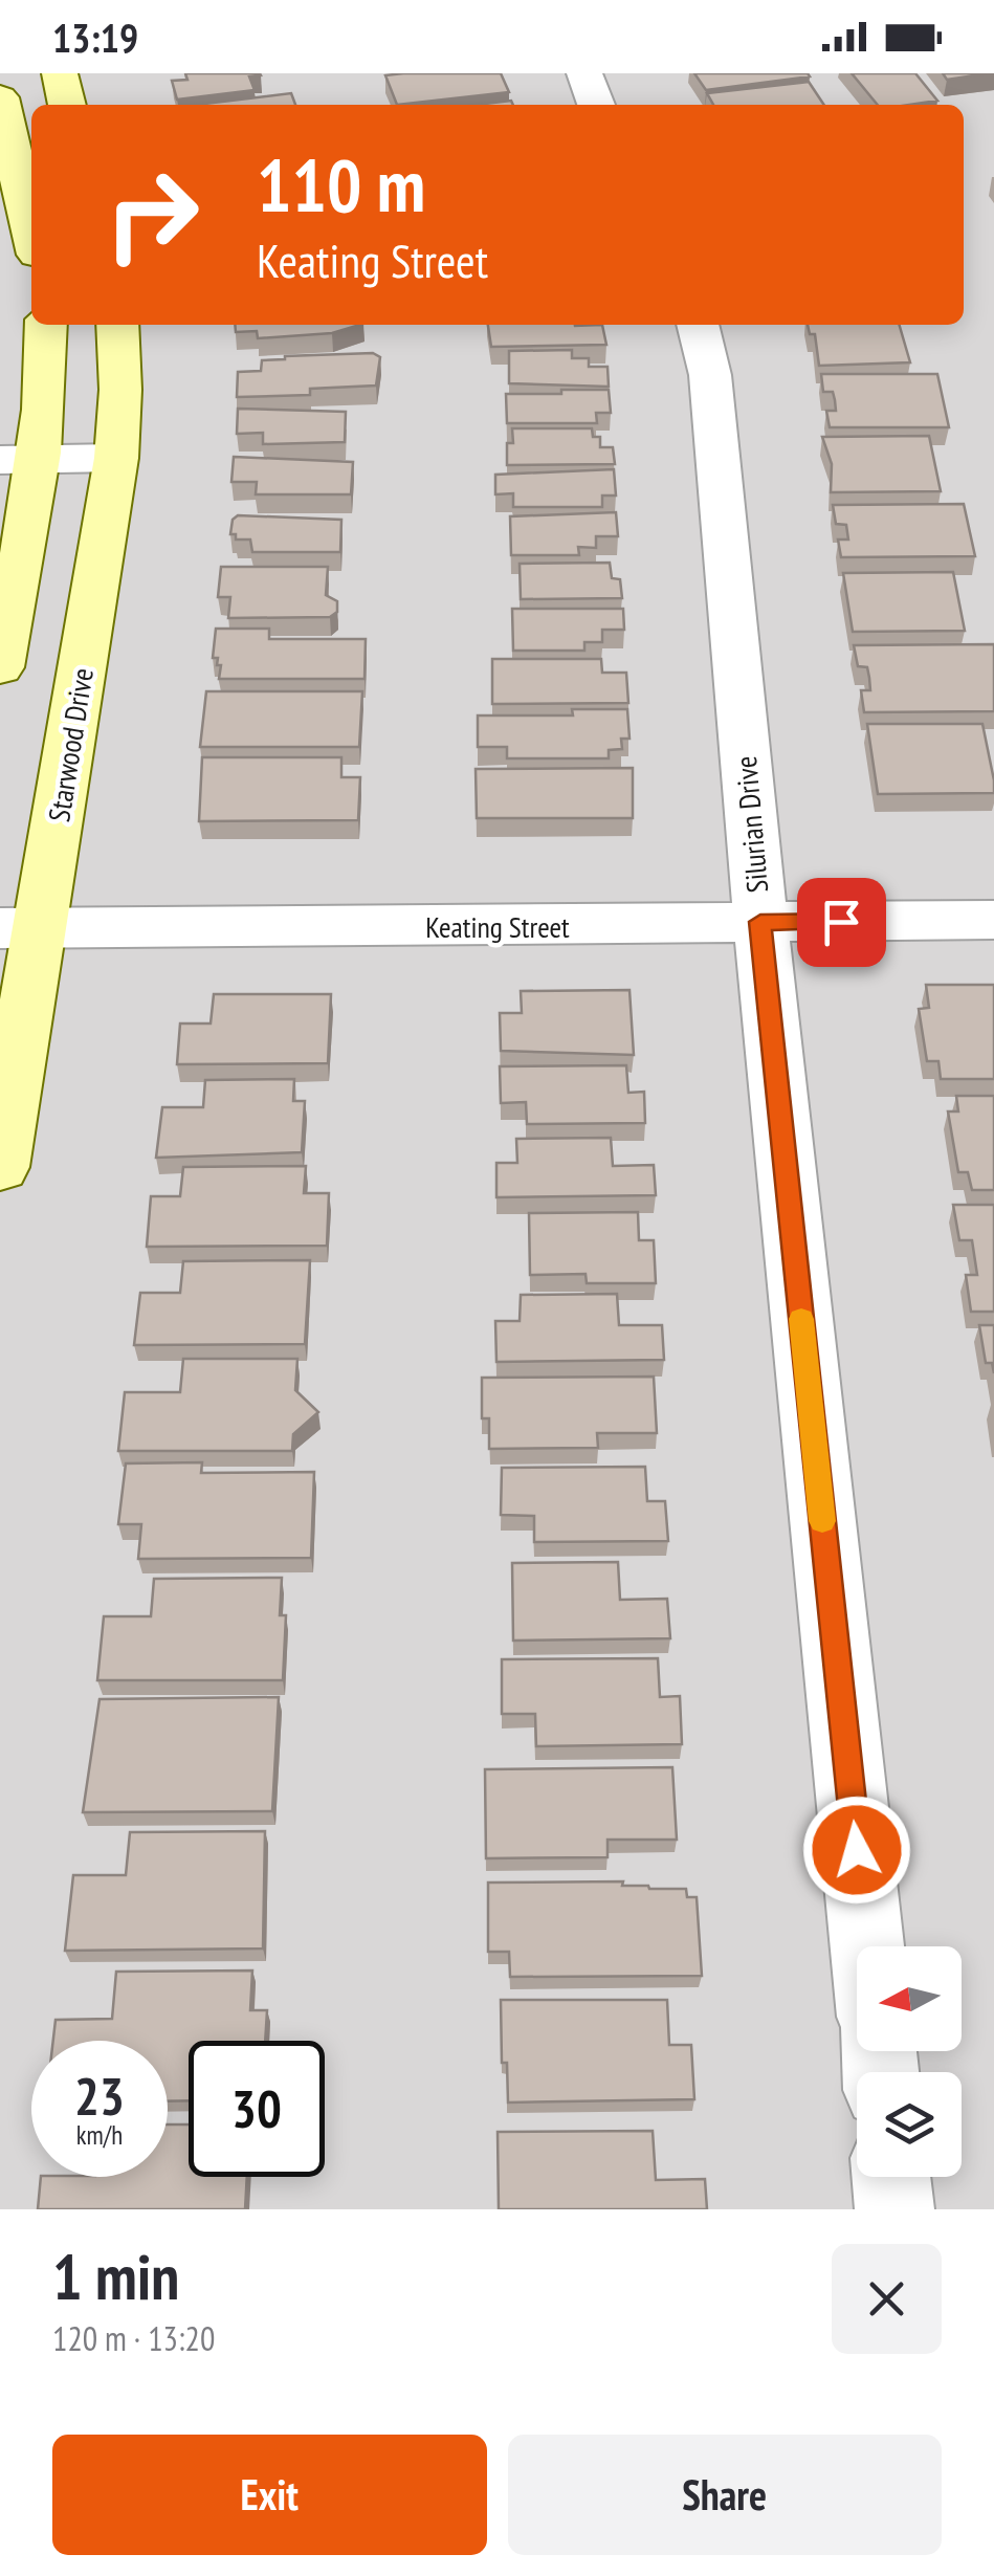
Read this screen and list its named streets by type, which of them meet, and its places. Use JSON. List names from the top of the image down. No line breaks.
{"streets":{"street":["Starwood Drive","Silurian Drive","Keating Street"]},"crossings":[["Starwood Drive","Keating Street"],["Silurian Drive","Keating Street"]],"north":"left","page":{"status":"13:19","turn":["110 m","Keating Street"],"speed":"23 km/h","limit":"30","heading":["1 min","120 m · 13:20"],"buttons":["Exit","Share"]}}
